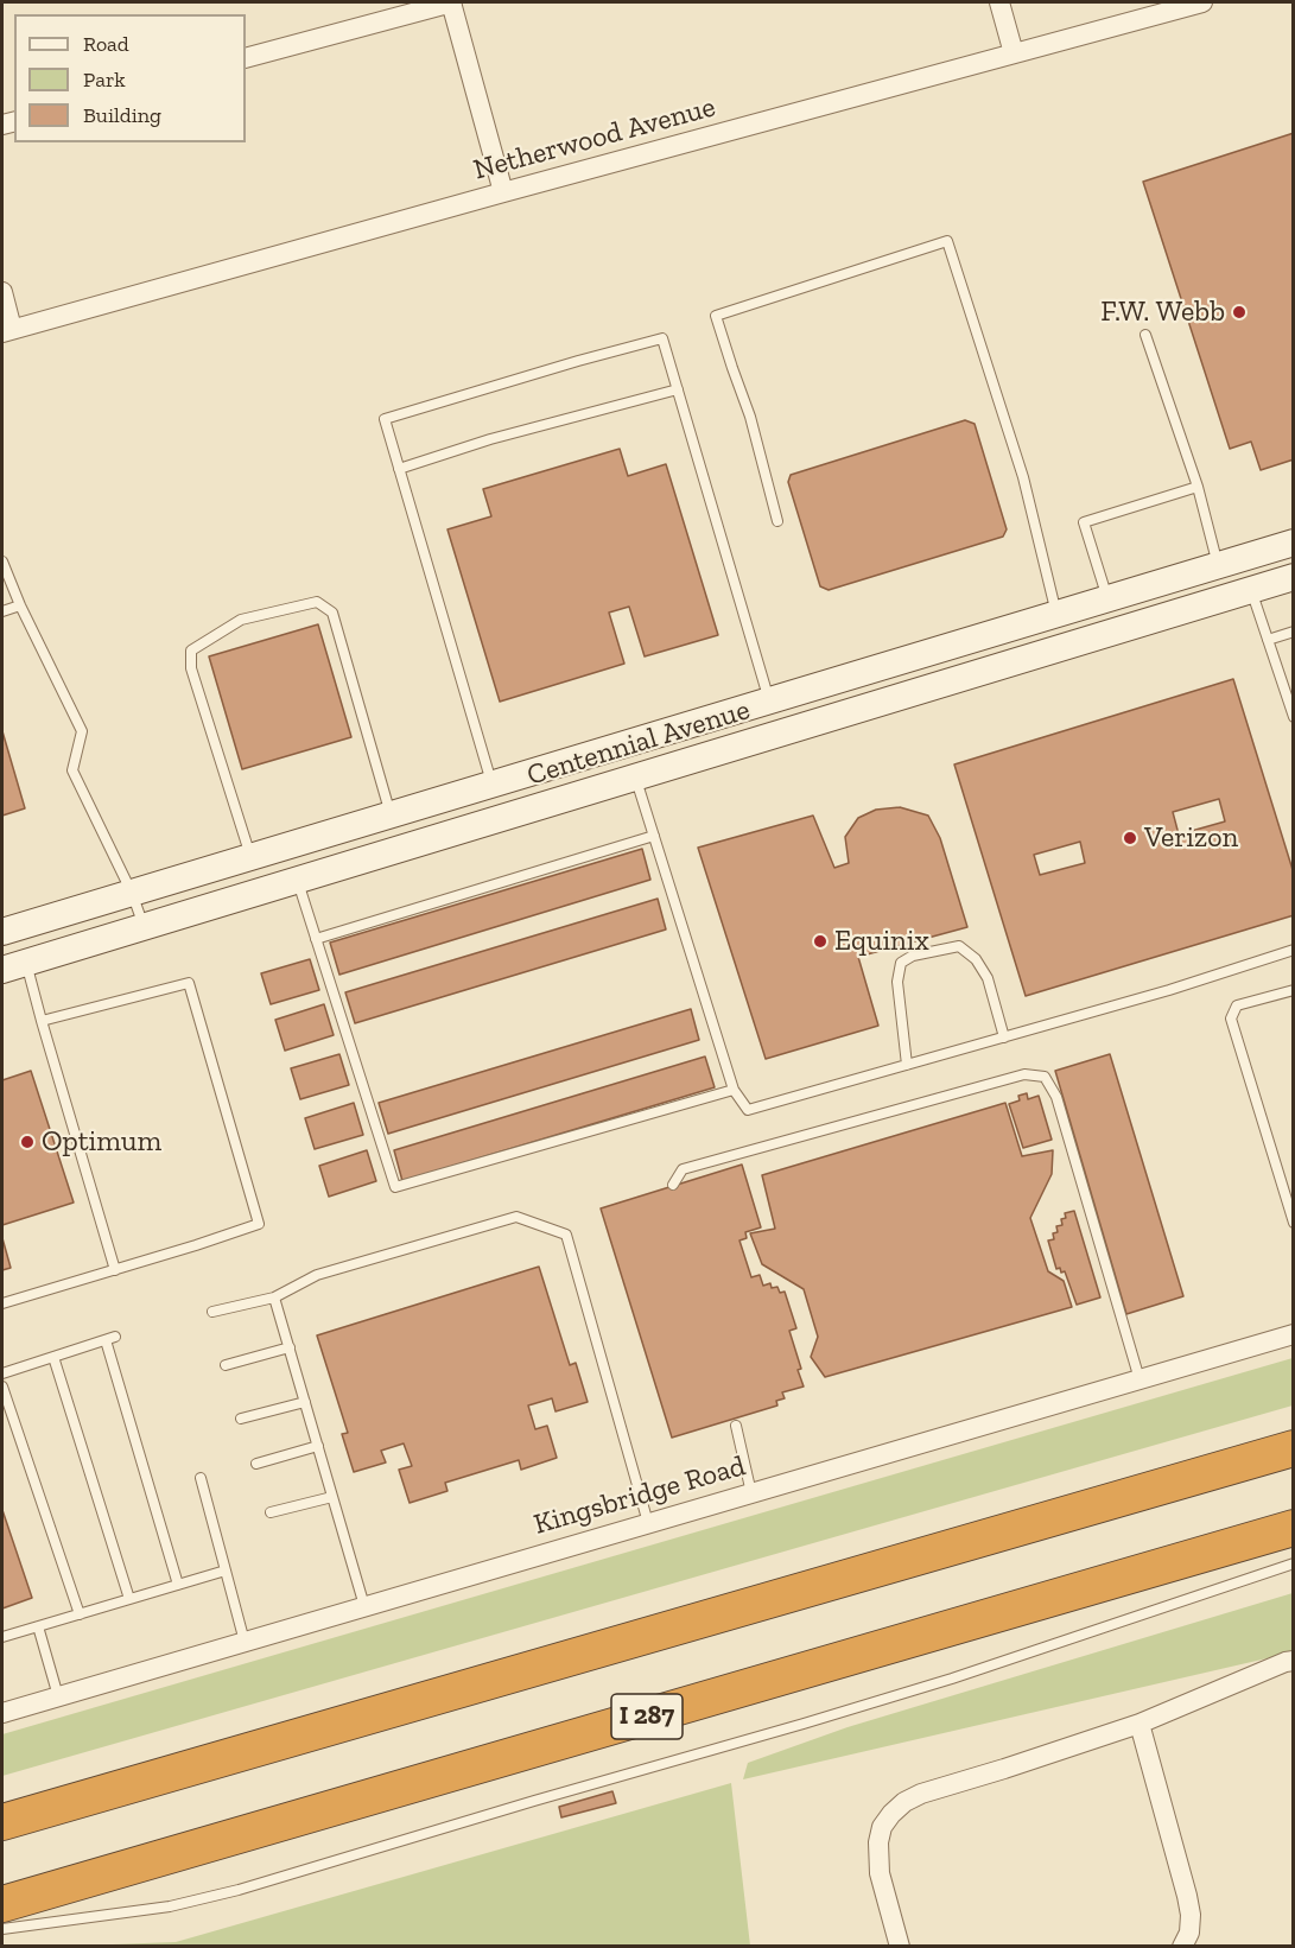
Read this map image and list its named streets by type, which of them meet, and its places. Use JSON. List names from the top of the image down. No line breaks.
{"streets":{"highway":["I 287"],"main road":["Centennial Avenue"],"street":["Netherwood Avenue","Kingsbridge Road"]},"places":["F.W. Webb","Verizon","Equinix","Optimum"],"legend":["Road","Park","Building"]}
